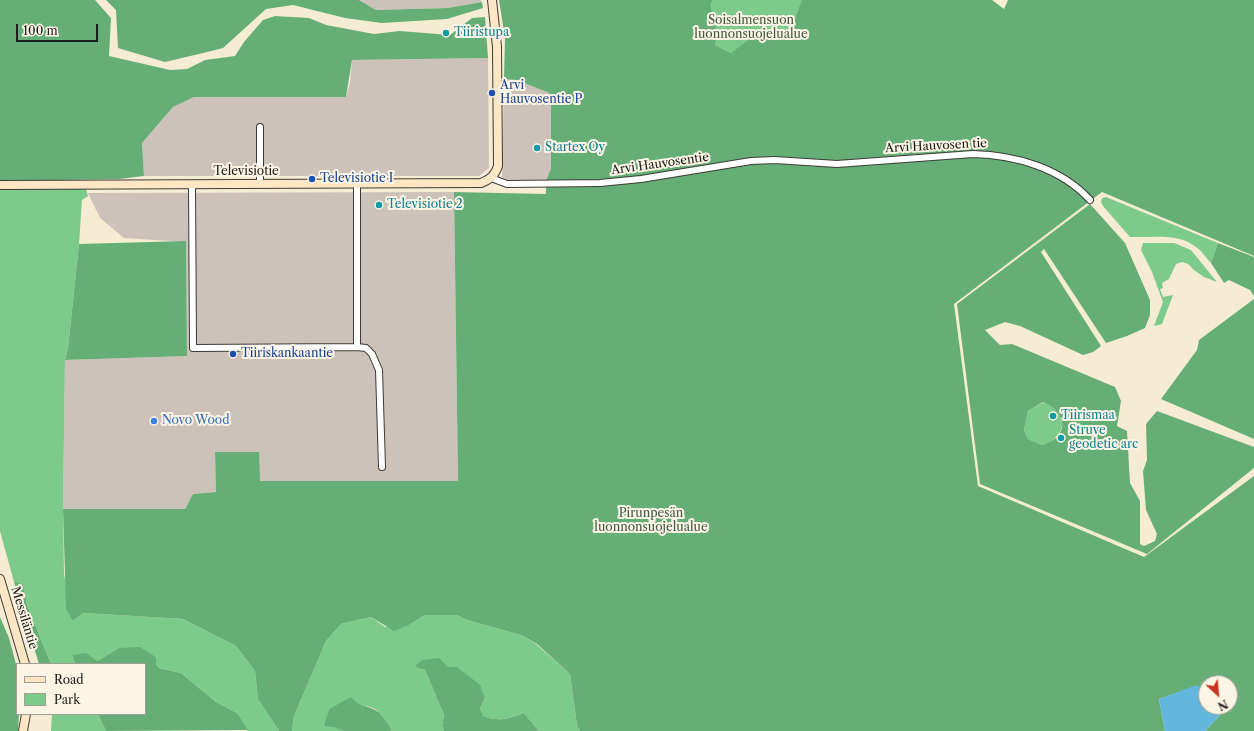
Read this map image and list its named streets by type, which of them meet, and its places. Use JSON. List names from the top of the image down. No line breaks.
{"streets":{"street":["Arvi Hauvosen tie","Arvi Hauvosentie","Televisiotie","Messiläntie"]},"crossings":[["Arvi Hauvosen tie","Arvi Hauvosentie"],["Arvi Hauvosentie","Televisiotie"]],"parks":["Soisalmensuon luonnonsuojelualue","Pirunpesän luonnonsuojelualue"],"places":["Tiiristupa","Arvi Hauvosentie P","Startex Oy","Televisiotie I","Televisiotie 2","Tiiriskankaantie","Tiirismaa","Novo Wood","Struve geodetic arc"],"legend":["Road","Park"],"scale_bar":"100 m","north":"bottom right"}
